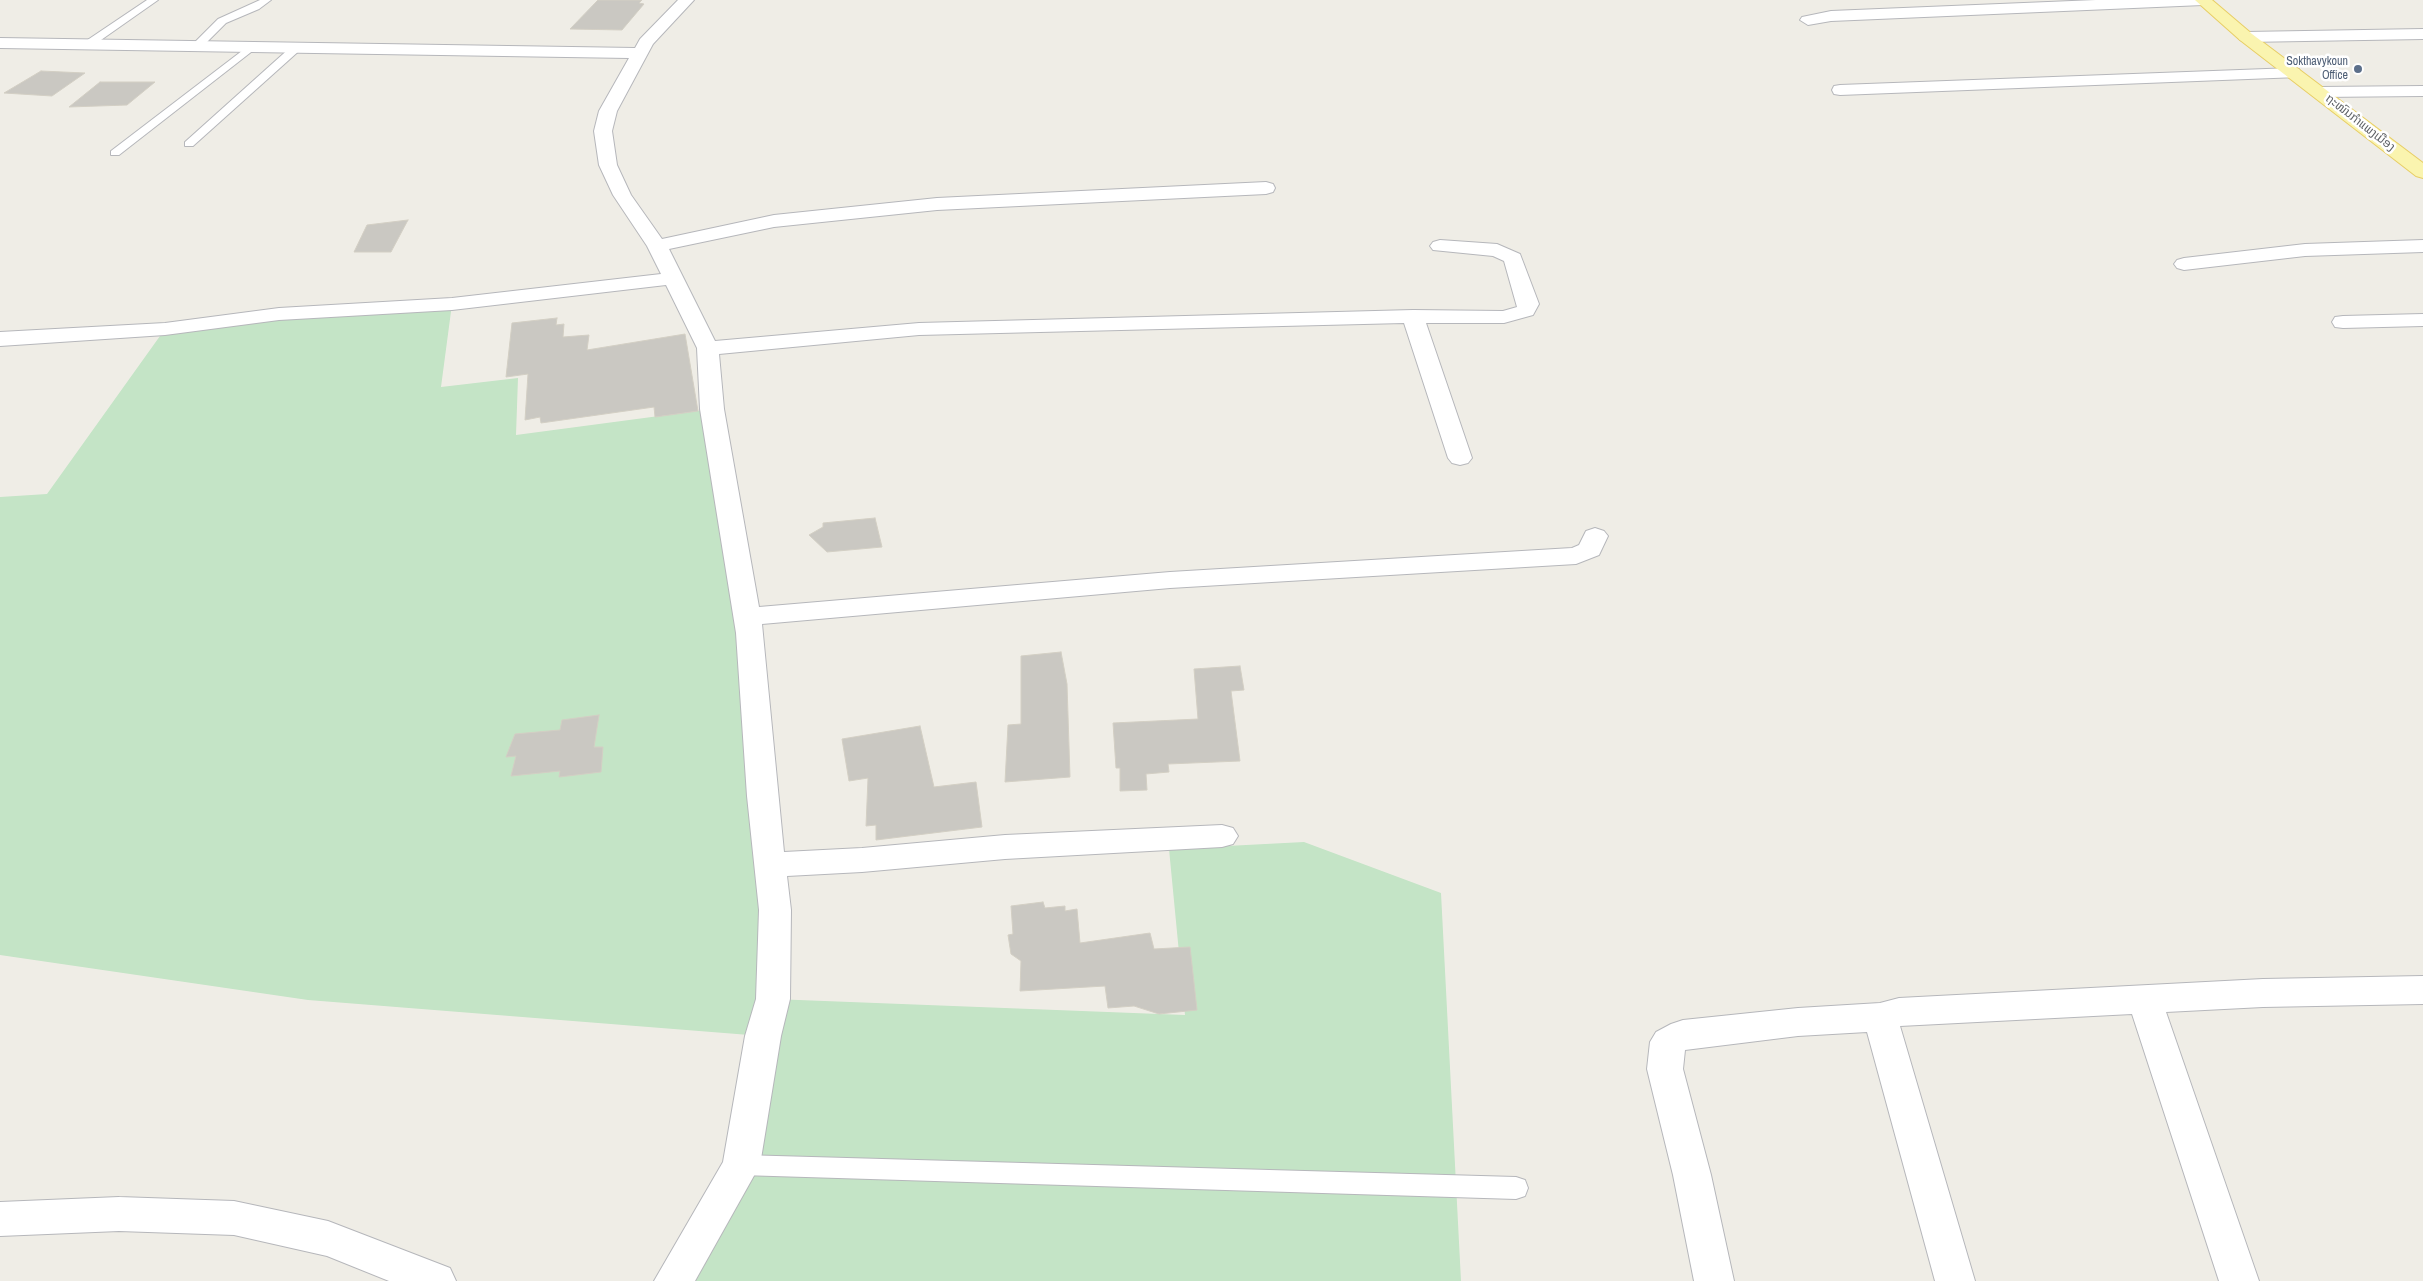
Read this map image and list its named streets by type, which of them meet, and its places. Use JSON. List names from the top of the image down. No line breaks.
{"streets":{"main road":["ຖະໜົນກຳແພງເມືອງ"]},"places":["Sokthavykoun Office"]}
